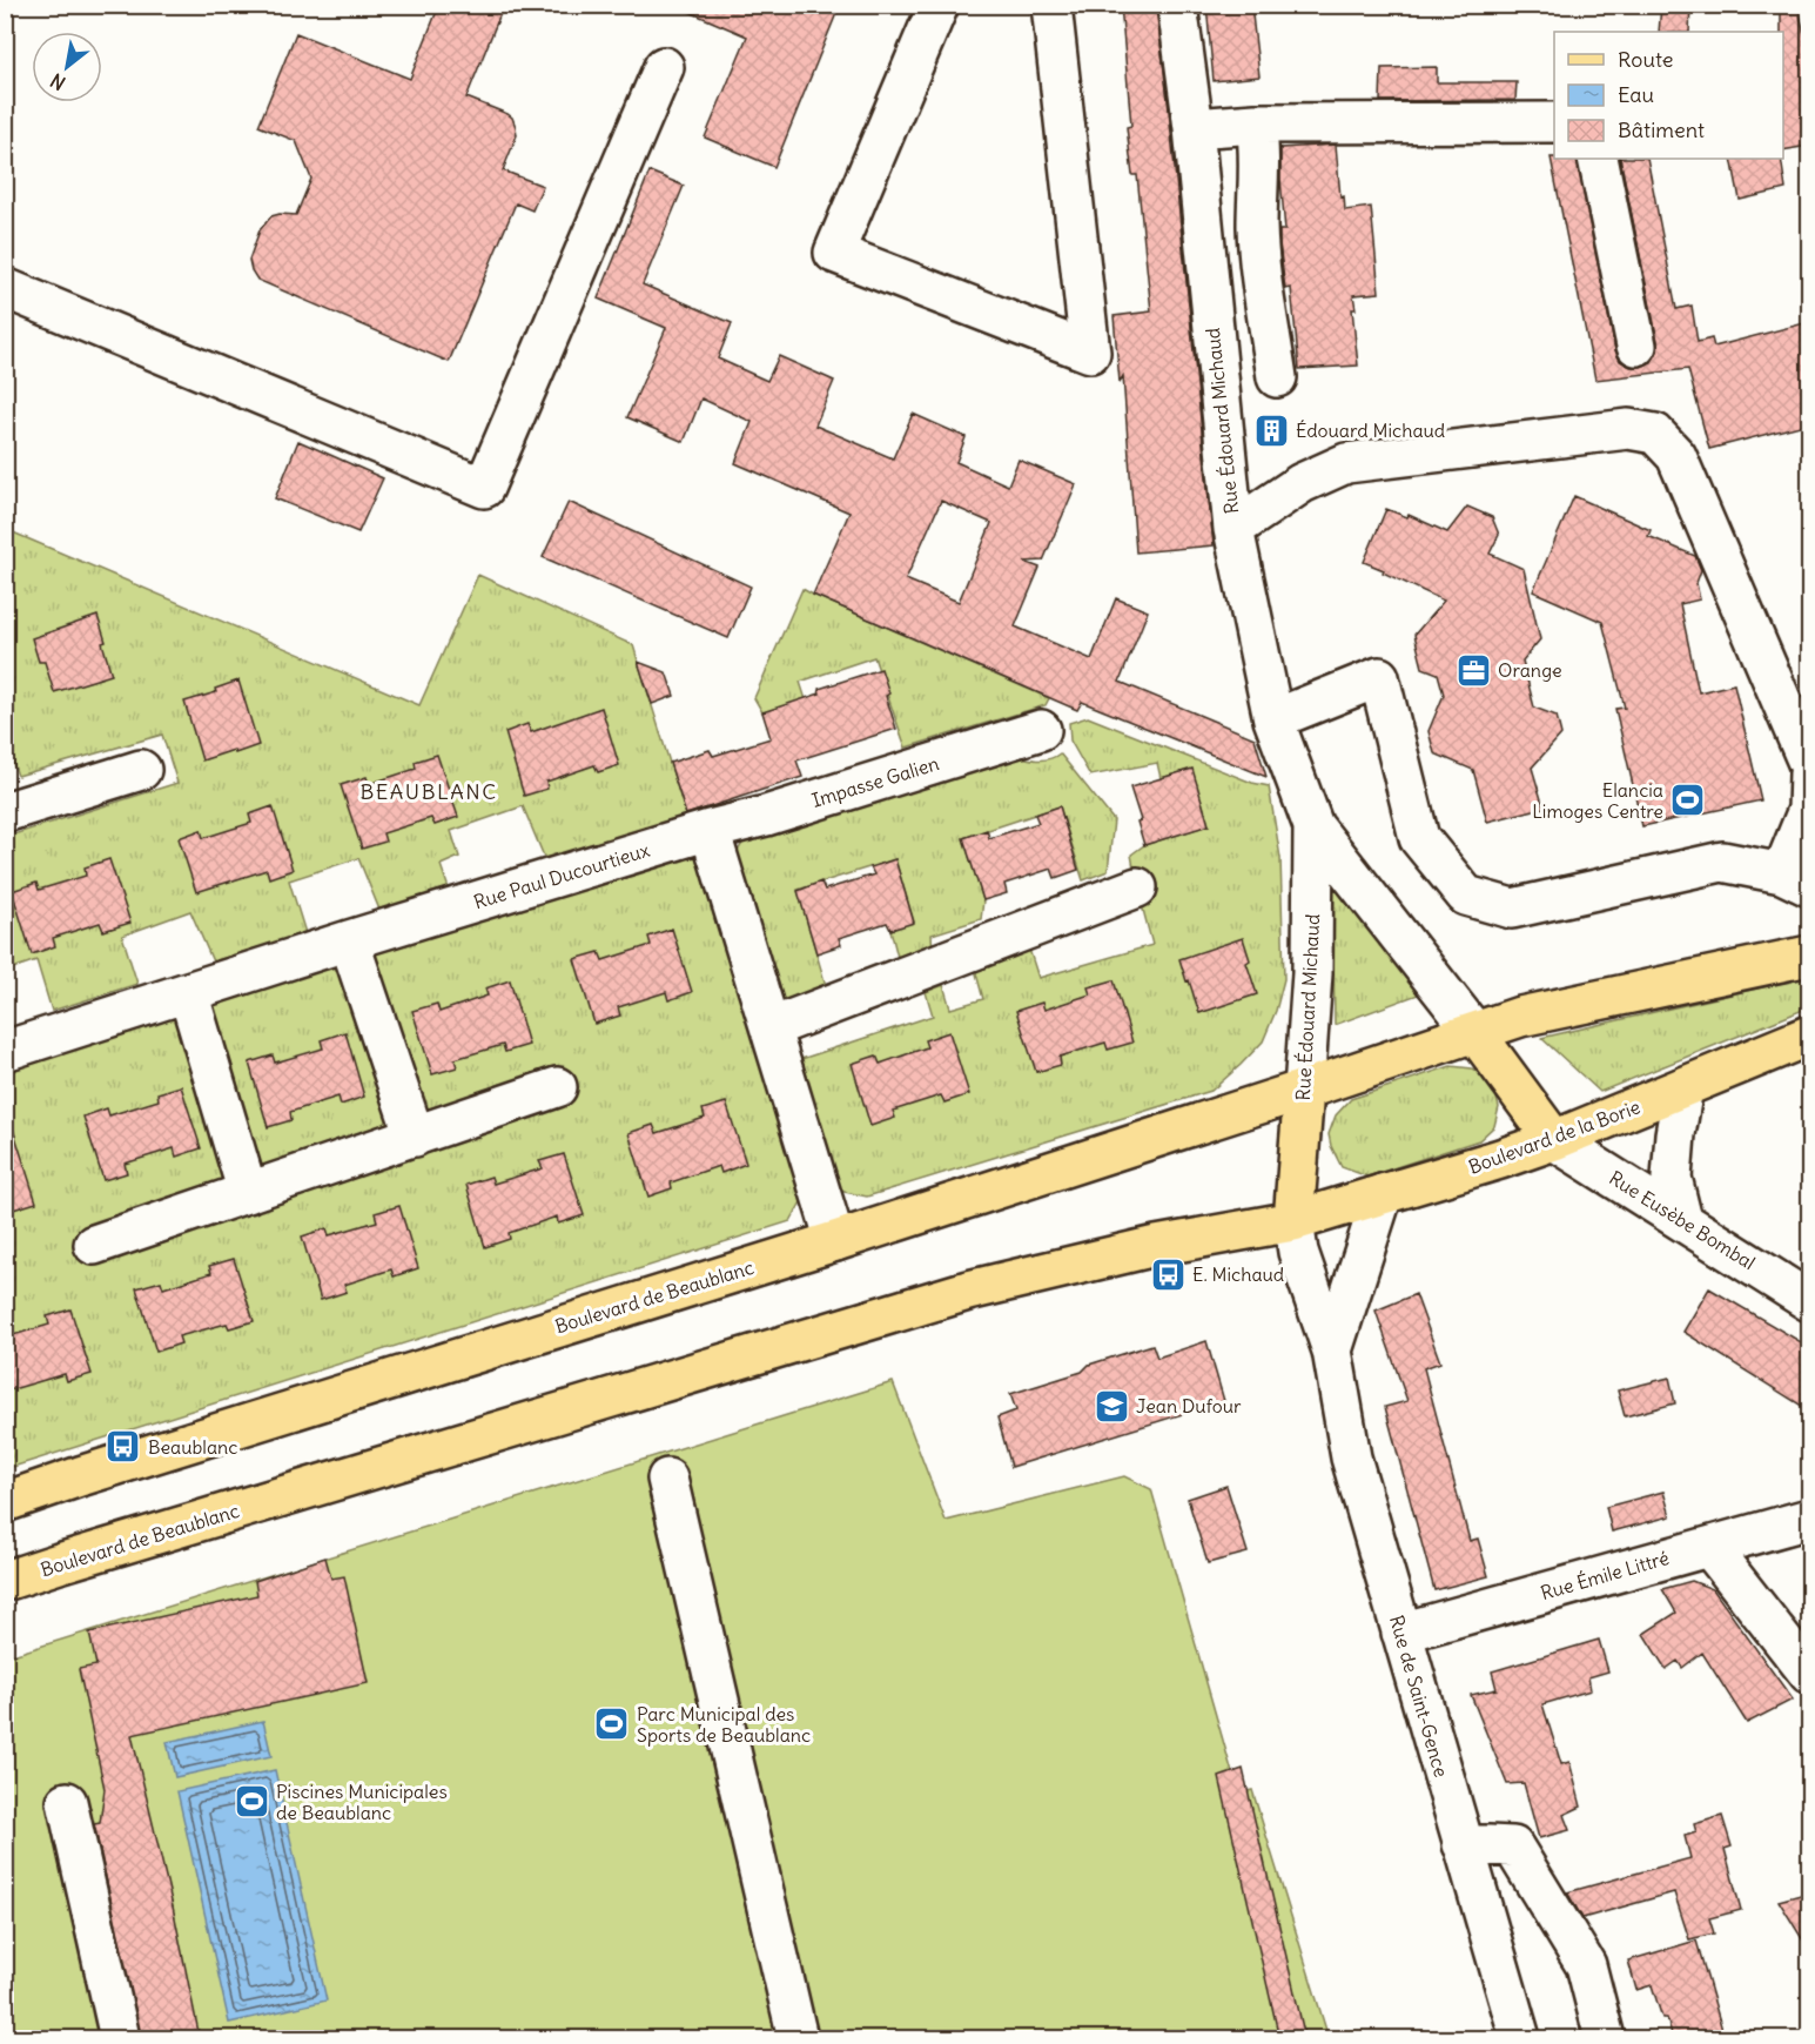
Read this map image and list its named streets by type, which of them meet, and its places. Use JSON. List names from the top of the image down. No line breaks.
{"streets":{"main road":["Rue Édouard Michaud","Boulevard de la Borie","Boulevard de Beaublanc"],"street":["Impasse Galien","Rue Paul Ducourtieux","Rue Eusèbe Bombal","Rue Émile Littré","Rue de Saint-Gence"]},"crossings":[["Rue Édouard Michaud","Boulevard de la Borie"],["Rue Édouard Michaud","Boulevard de Beaublanc"],["Rue Édouard Michaud","Rue de Saint-Gence"],["Impasse Galien","Rue Paul Ducourtieux"],["Boulevard de la Borie","Rue Eusèbe Bombal"],["Boulevard de la Borie","Boulevard de Beaublanc"],["Boulevard de la Borie","Rue de Saint-Gence"],["Boulevard de Beaublanc","Rue de Saint-Gence"],["Rue Émile Littré","Rue de Saint-Gence"]],"districts":["BEAUBLANC"],"places":{"building":["Édouard Michaud"],"office":["Orange"],"sports":["Elancia Limoges Centre","Parc Municipal des Sports de Beaublanc","Piscines Municipales de Beaublanc"],"bus stop":["E. Michaud","Beaublanc"],"school or university":["Jean Dufour"]},"legend":["Route","Eau","Bâtiment"],"north":"bottom left"}
